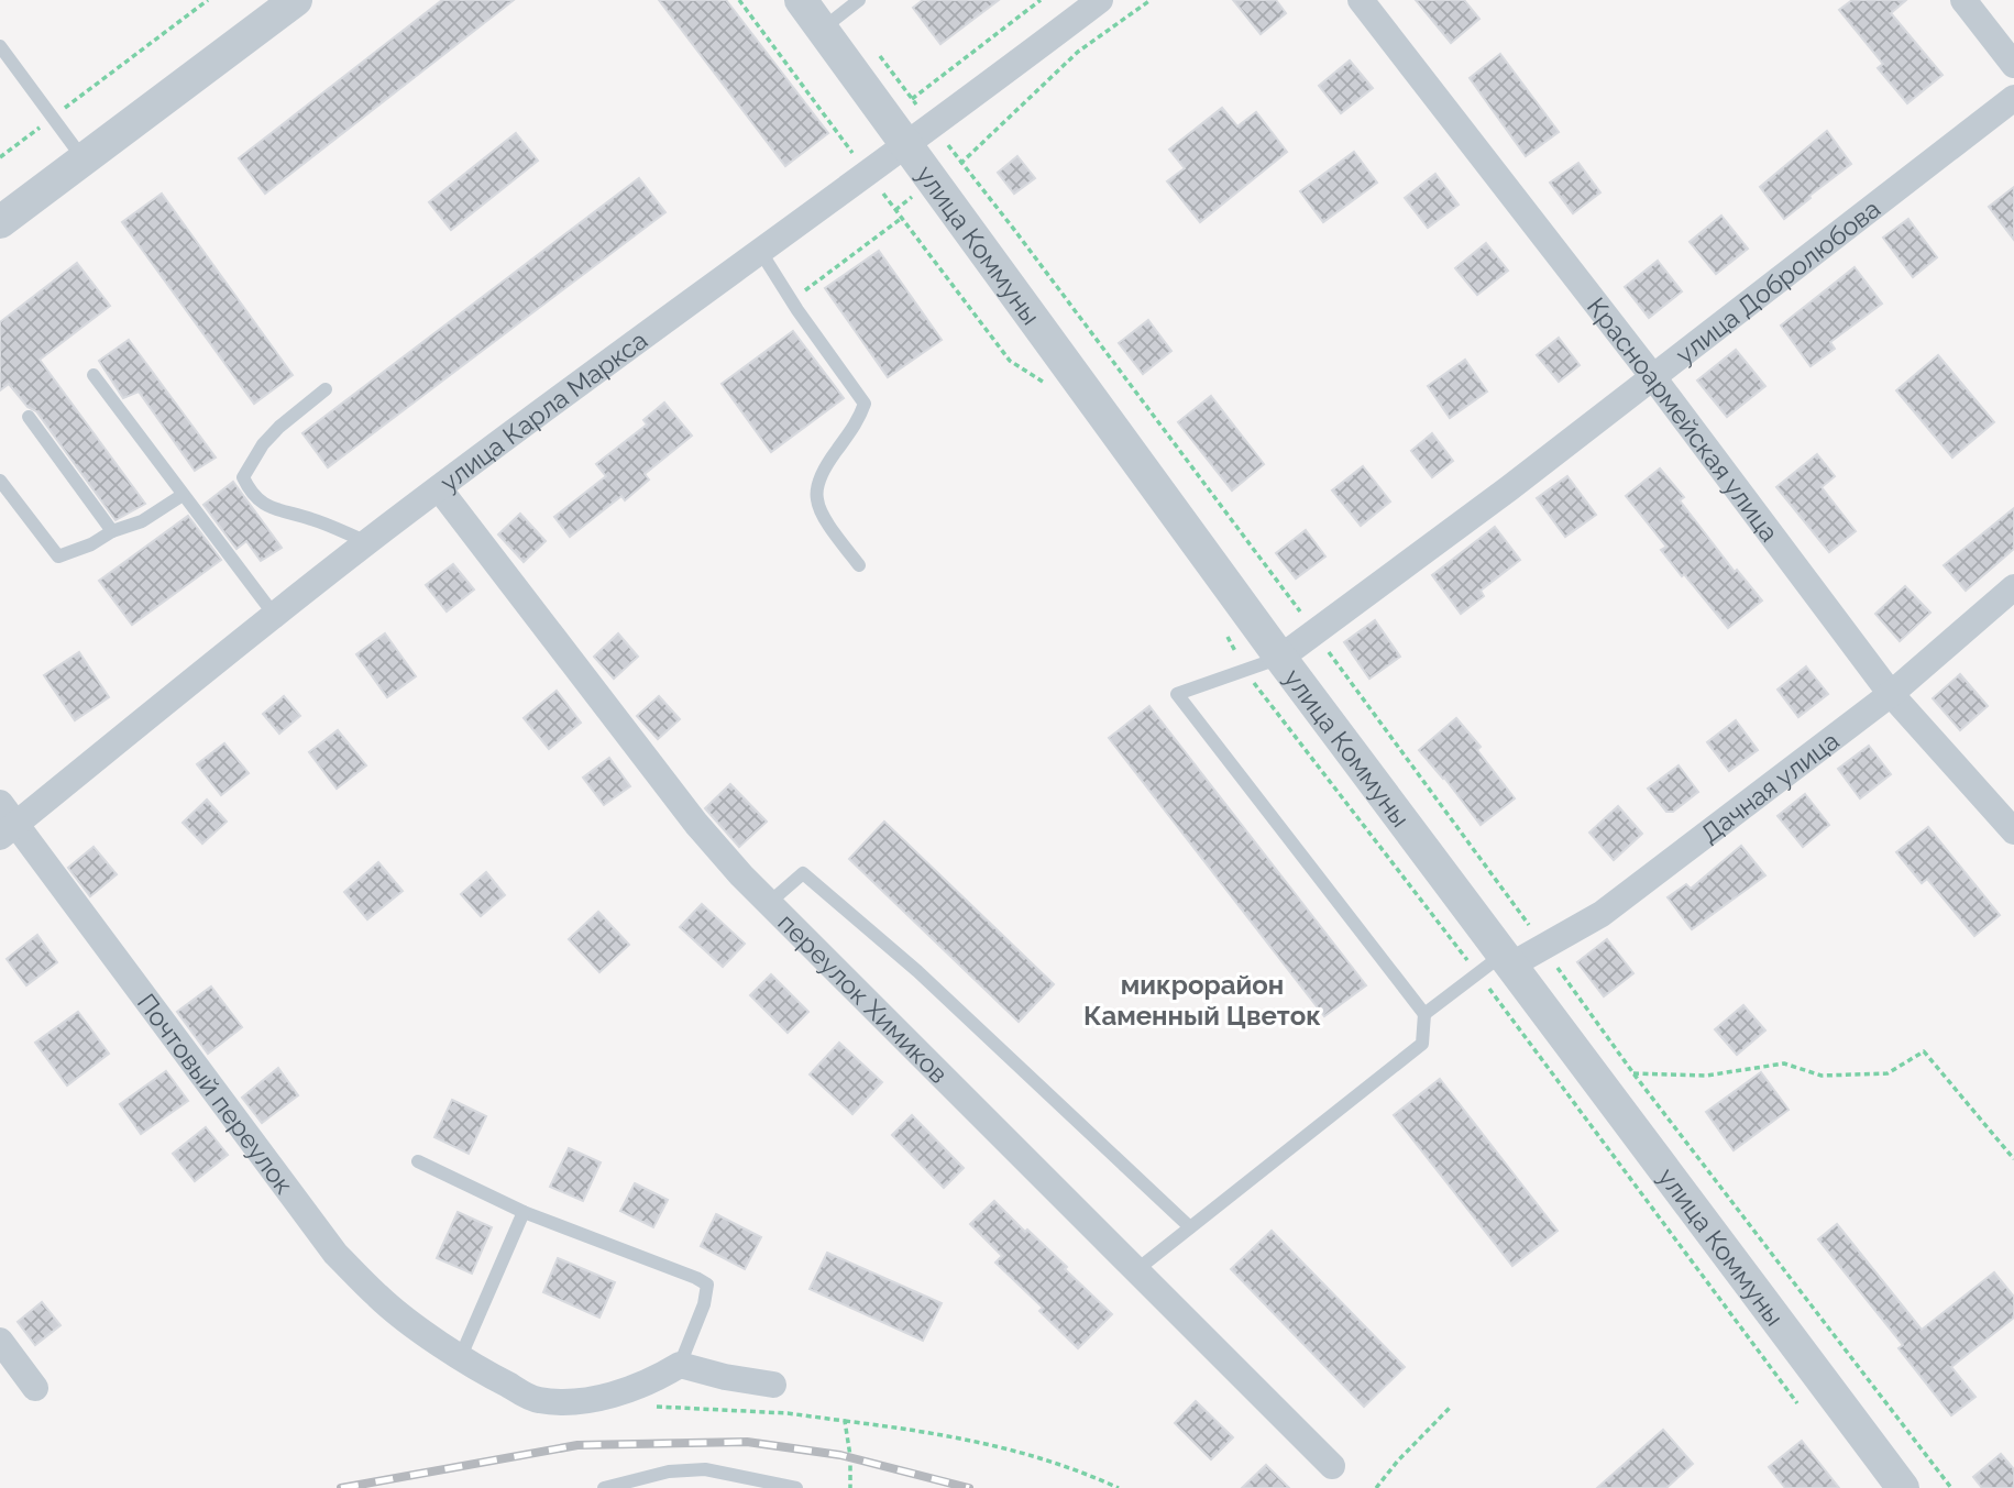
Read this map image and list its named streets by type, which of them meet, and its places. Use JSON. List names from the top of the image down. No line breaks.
{"streets":{"street":["улица Коммуны","улица Добролюбова","улица Карла Маркса","Красноармейская улица","Дачная улица","переулок Химиков","Почтовый переулок"]},"crossings":[["улица Коммуны","улица Добролюбова"],["улица Коммуны","улица Карла Маркса"],["улица Коммуны","Дачная улица"],["улица Добролюбова","Красноармейская улица"],["улица Карла Маркса","переулок Химиков"],["улица Карла Маркса","Почтовый переулок"],["Красноармейская улица","Дачная улица"]],"districts":["микрорайон Каменный Цветок"]}
